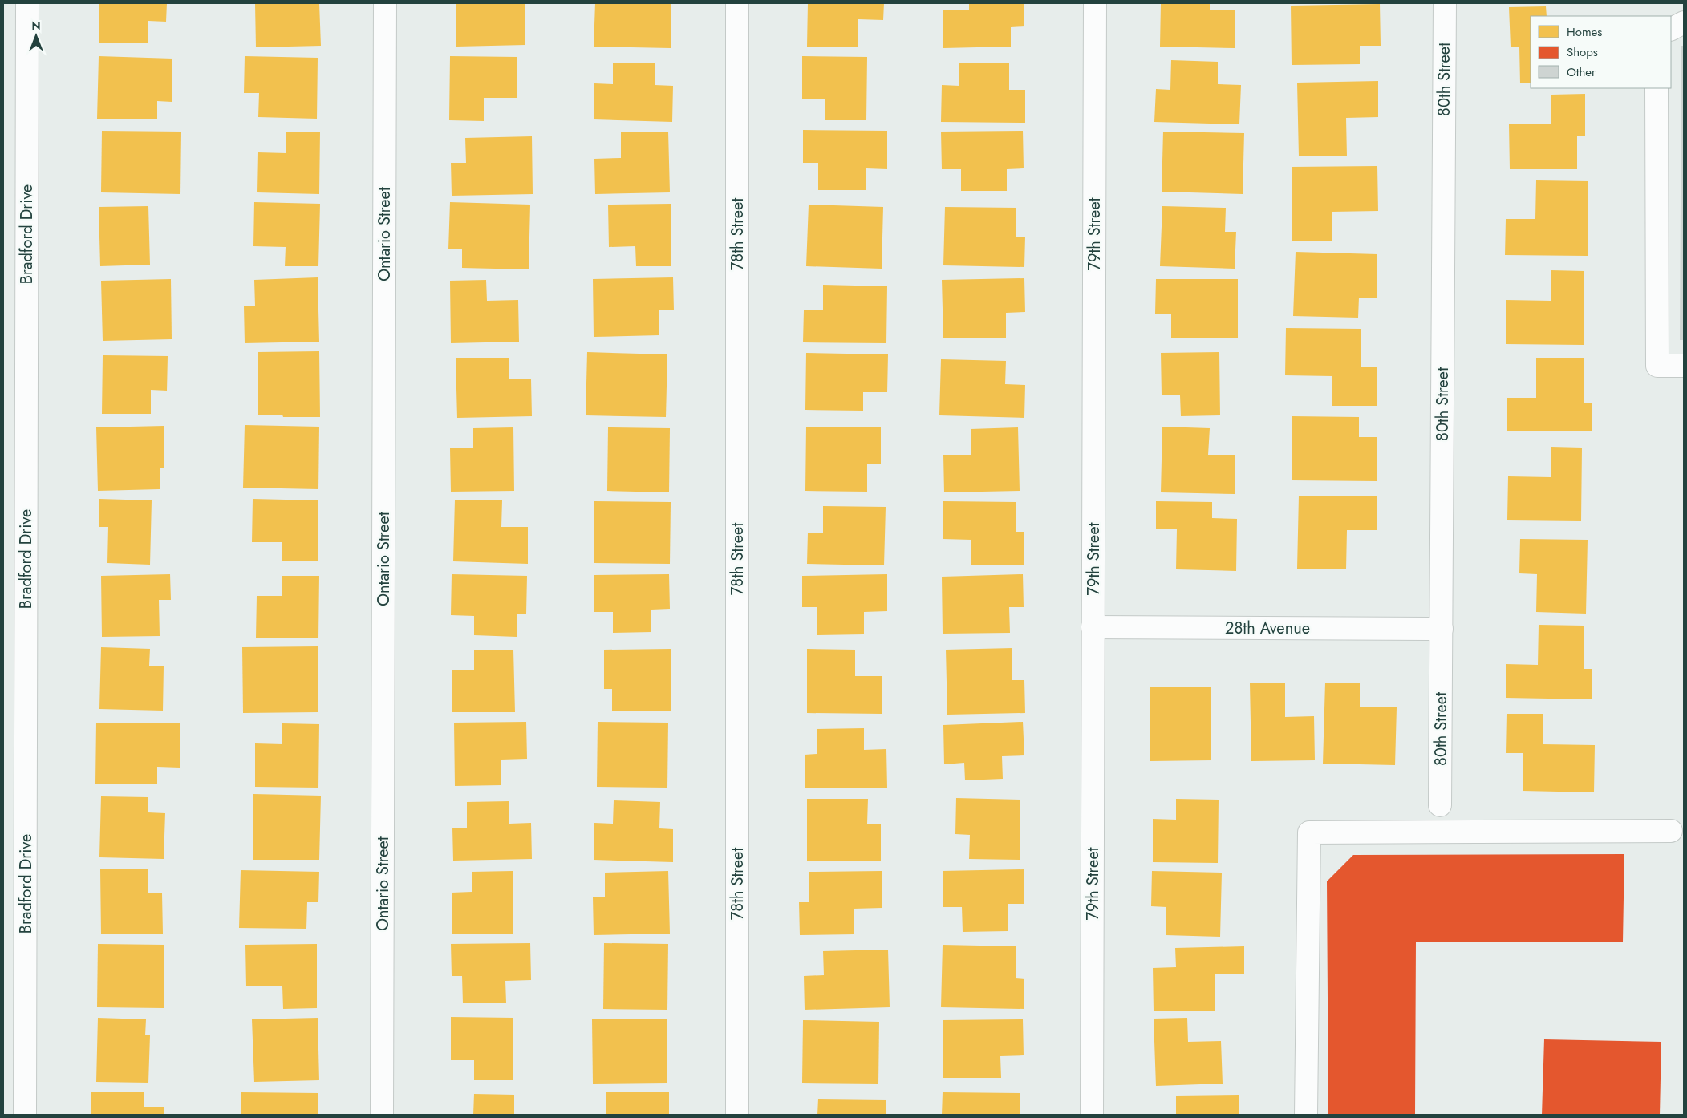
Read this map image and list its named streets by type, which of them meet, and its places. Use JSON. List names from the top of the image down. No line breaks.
{"streets":{"street":["80th Street","Bradford Drive","Ontario Street","78th Street","79th Street","28th Avenue"]},"crossings":[["80th Street","28th Avenue"],["79th Street","28th Avenue"]],"legend":["Homes","Shops","Other"],"north":"top"}
